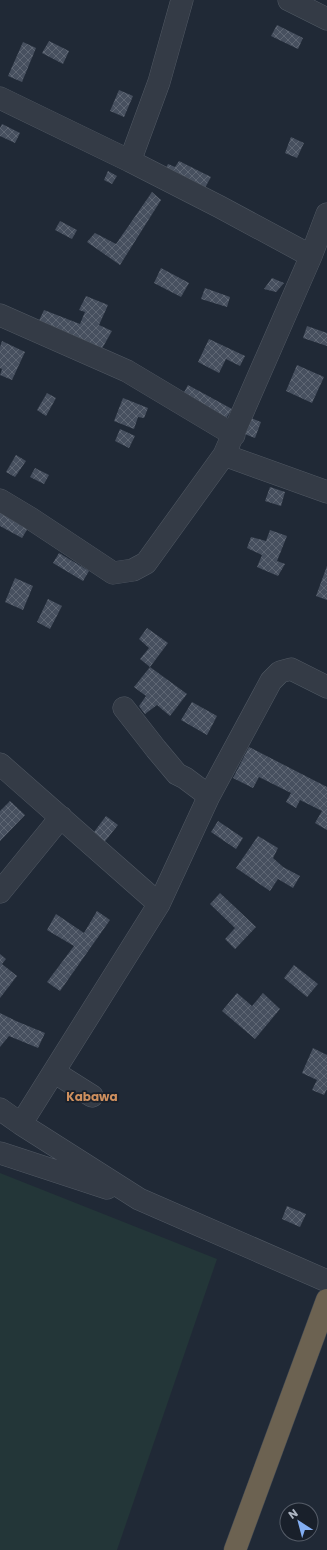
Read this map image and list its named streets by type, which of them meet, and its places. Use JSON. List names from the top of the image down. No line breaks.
{"districts":["Kabawa"],"north":"top left"}
